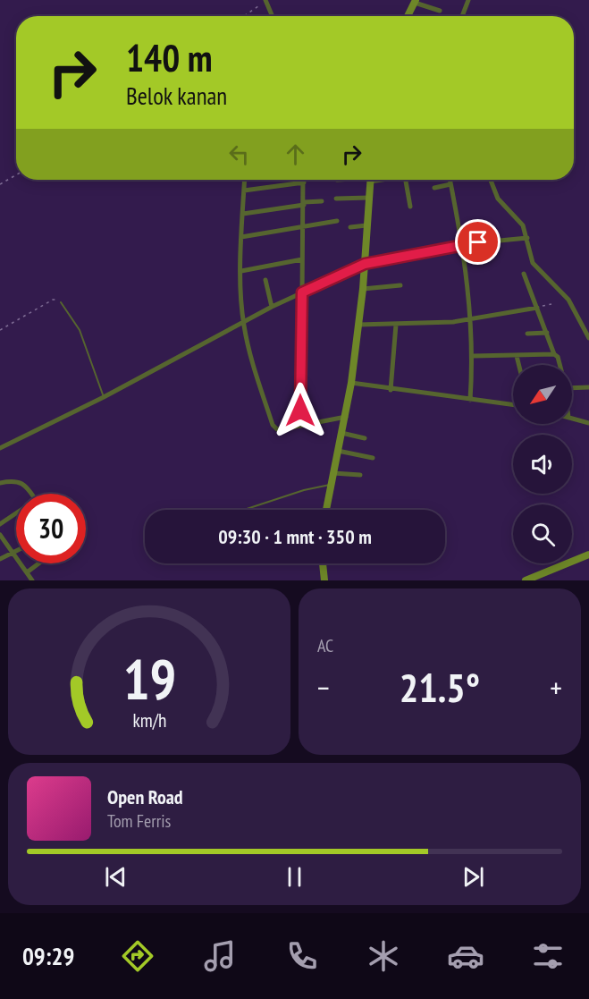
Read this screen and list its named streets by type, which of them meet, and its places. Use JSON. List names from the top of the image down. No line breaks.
{"north":"bottom left","page":{"turn":["140 m","Belok kanan"],"limit":"30","trip":"09:30 · 1 mnt · 350 m","tile":"AC","heat":["−","21.5°","+"],"song":["Open Road","Tom Ferris"],"tabs":"09:29","gauge":["19","km/h"]}}
